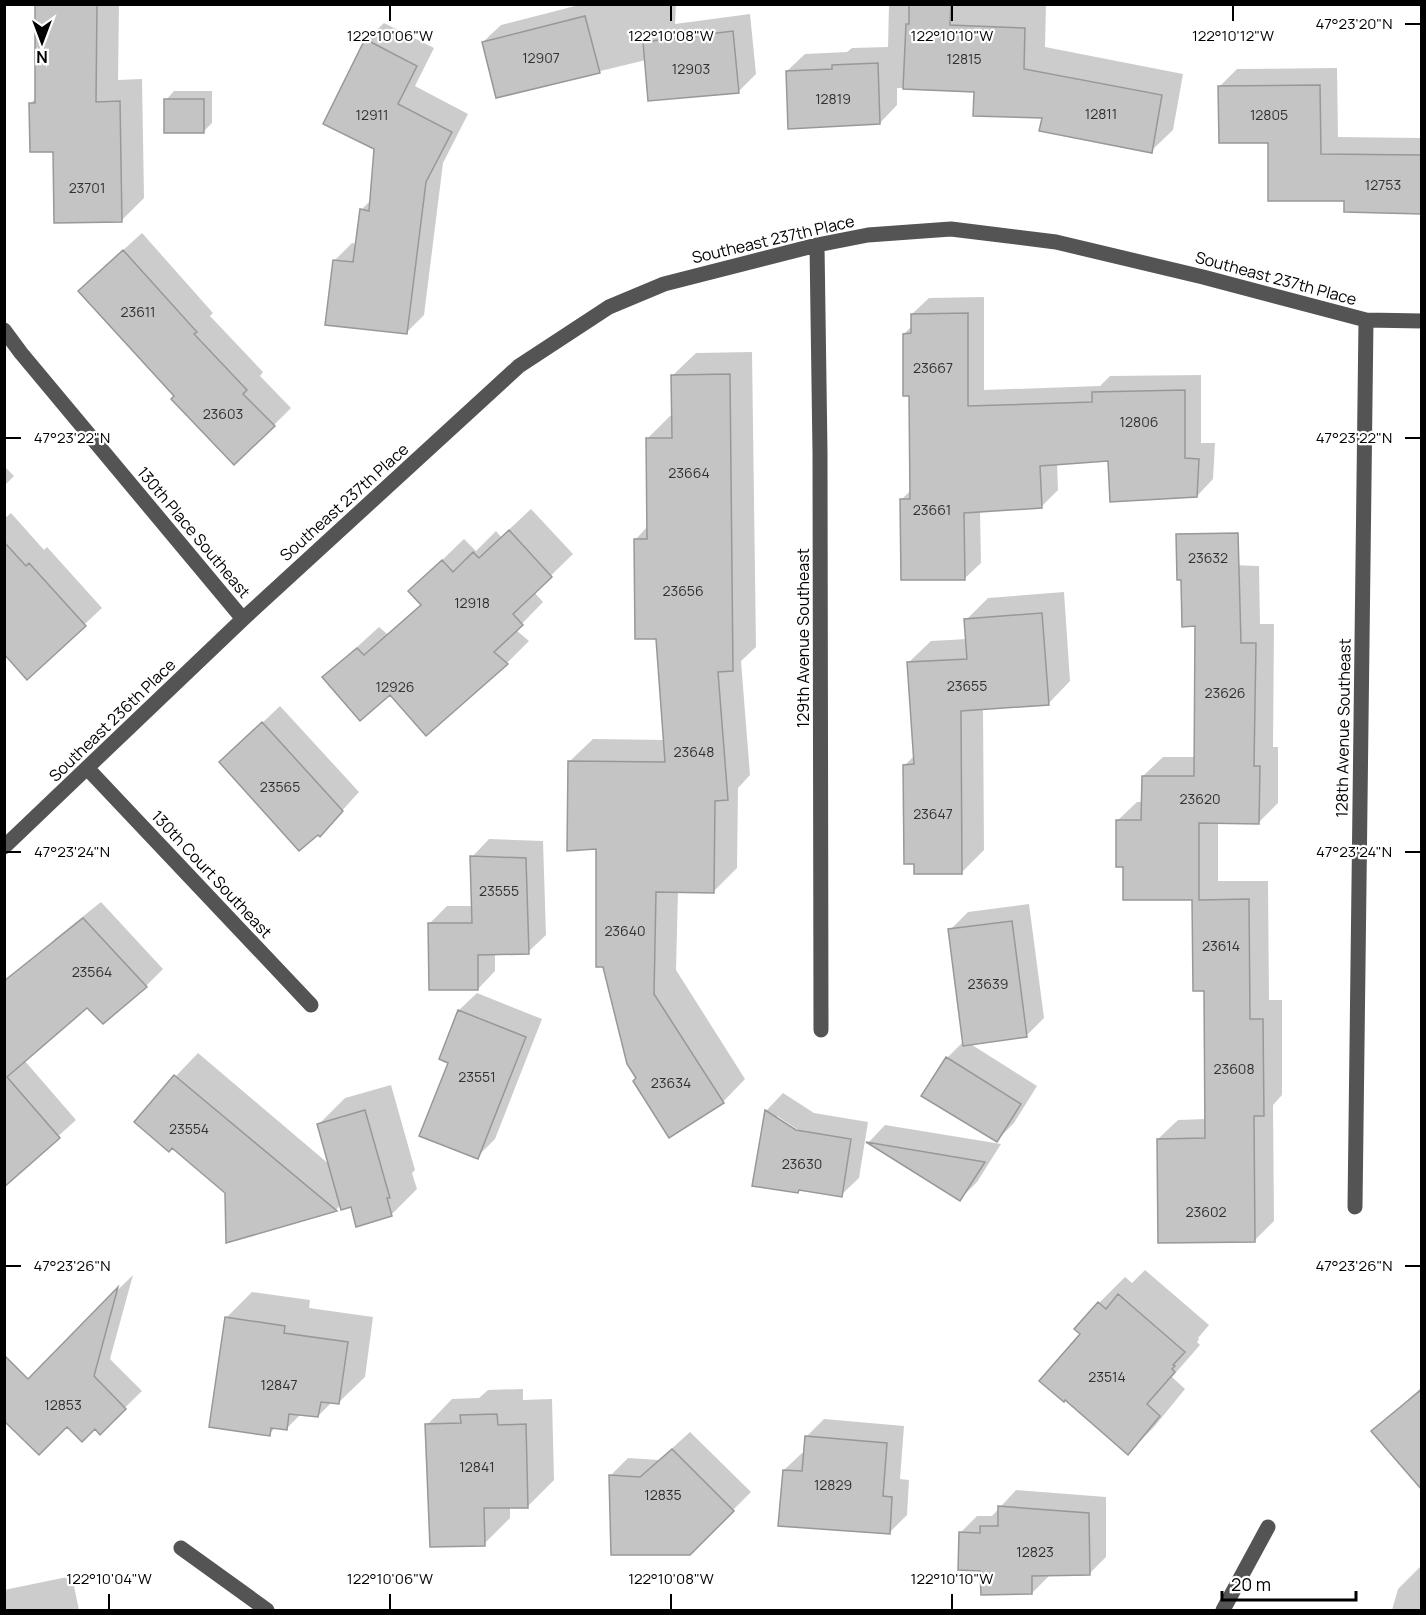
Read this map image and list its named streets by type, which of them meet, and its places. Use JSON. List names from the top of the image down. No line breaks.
{"streets":{"street":["Southeast 237th Place","130th Place Southeast","129th Avenue Southeast","Southeast 236th Place","128th Avenue Southeast","130th Court Southeast"]},"crossings":[["Southeast 237th Place","130th Place Southeast"],["Southeast 237th Place","129th Avenue Southeast"],["Southeast 237th Place","Southeast 236th Place"],["Southeast 237th Place","128th Avenue Southeast"],["130th Place Southeast","Southeast 236th Place"],["Southeast 236th Place","130th Court Southeast"]],"house_numbers":["12907","12815","12903","12819","12811","12911","12805","12753","23701","23611","23667","23603","12806","23664","23661","23632","23656","12918","23655","12926","23626","23648","23565","23620","23647","23555","23640","23614","23564","23639","23608","23551","23634","23554","23630","23602","23514","12847","12853","12841","12829","12835","12823"],"scale_bar":"20 m","north":"bottom","coordinates":["47°23'20\"N","122°10'06\"W","122°10'08\"W","122°10'10\"W","122°10'12\"W","47°23'22\"N","47°23'24\"N","47°23'26\"N","122°10'04\"W"]}
